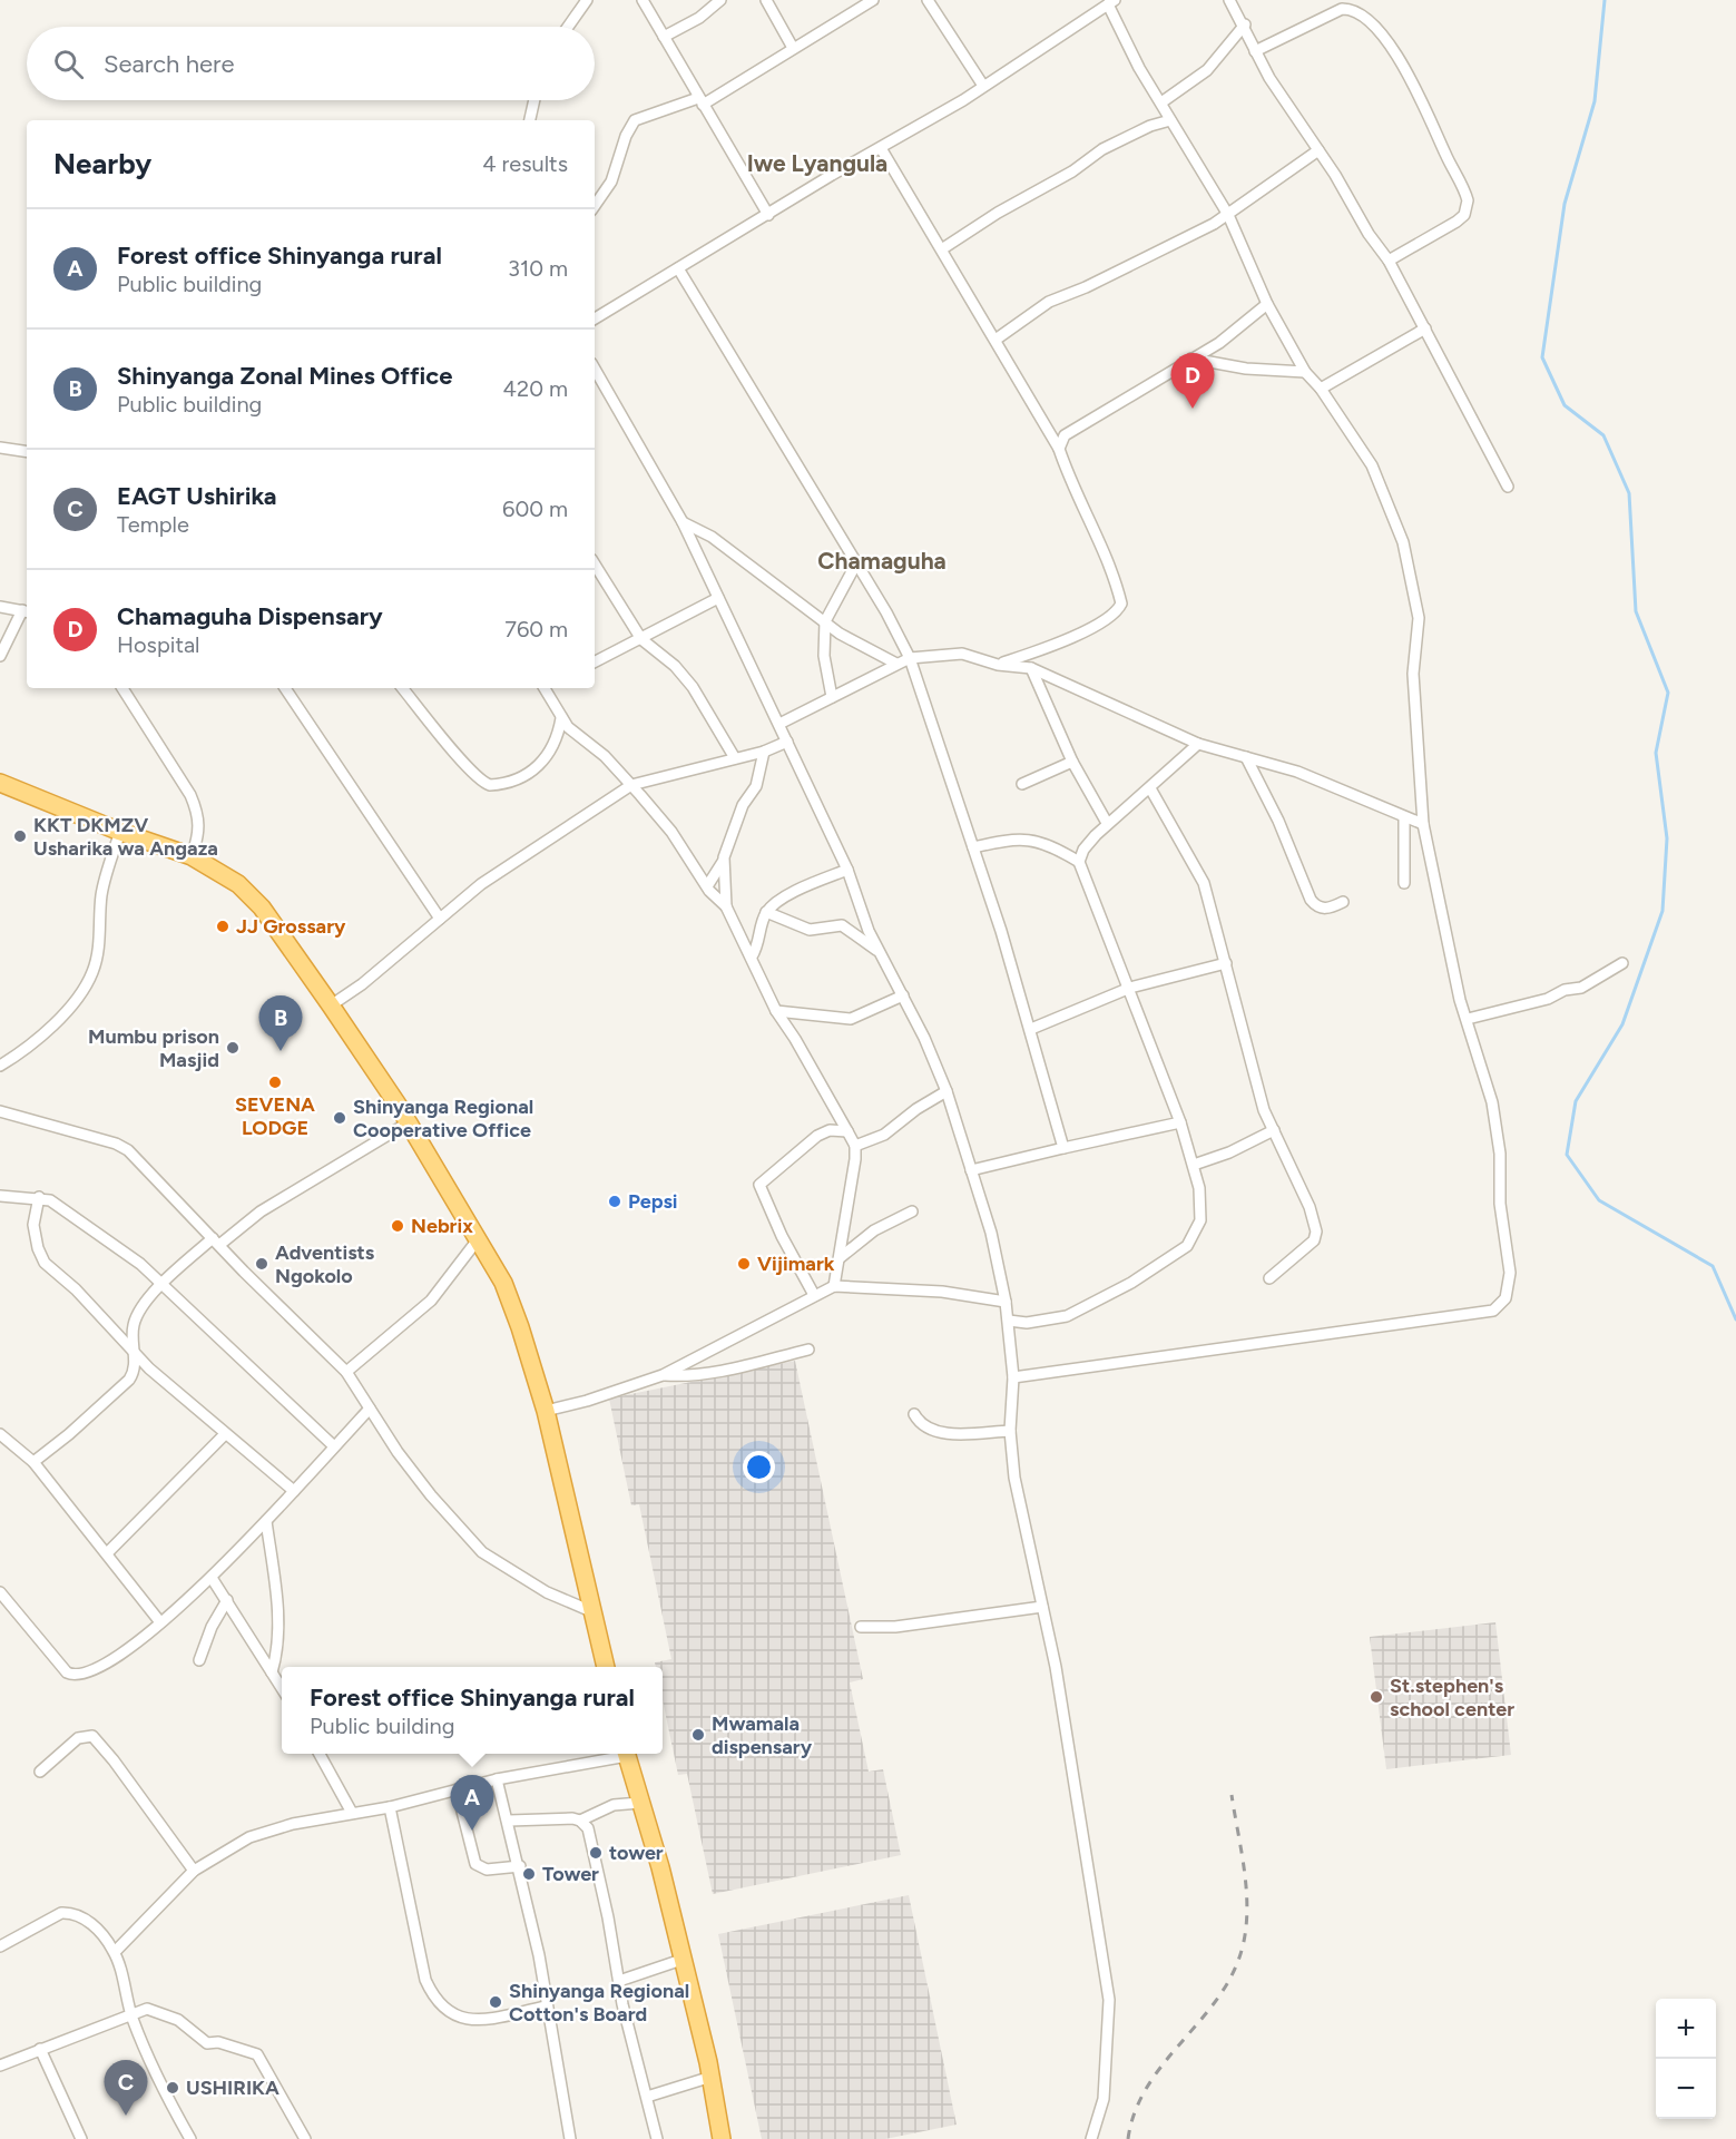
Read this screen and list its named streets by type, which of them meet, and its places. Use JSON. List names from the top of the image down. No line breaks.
{"districts":["Iwe Lyangula","Chamaguha"],"places":["KKT DKMZV Usharika wa Angaza","JJ Grossary","Mumbu prison Masjid","SEVENA LODGE","Shinyanga Regional Cooperative Office","Pepsi","Nebrix","Adventists Ngokolo","Vijimark","St.stephen's school center","Mwamala dispensary","tower","Tower","Shinyanga Regional Cotton's Board","USHIRIKA"],"page":{"search":"Search here","heading":["Nearby","4 results"],"list":[{"mark":"A","name":"Forest office Shinyanga rural","note":"Public building","value":"310 m"},{"mark":"B","name":"Shinyanga Zonal Mines Office","note":"Public building","value":"420 m"},{"mark":"C","name":"EAGT Ushirika","note":"Temple","value":"600 m"},{"mark":"D","name":"Chamaguha Dispensary","note":"Hospital","value":"760 m"}],"pins":["D","B","A","C"],"popup":["Forest office Shinyanga rural","Public building"],"map_buttons":["+","−"]}}
